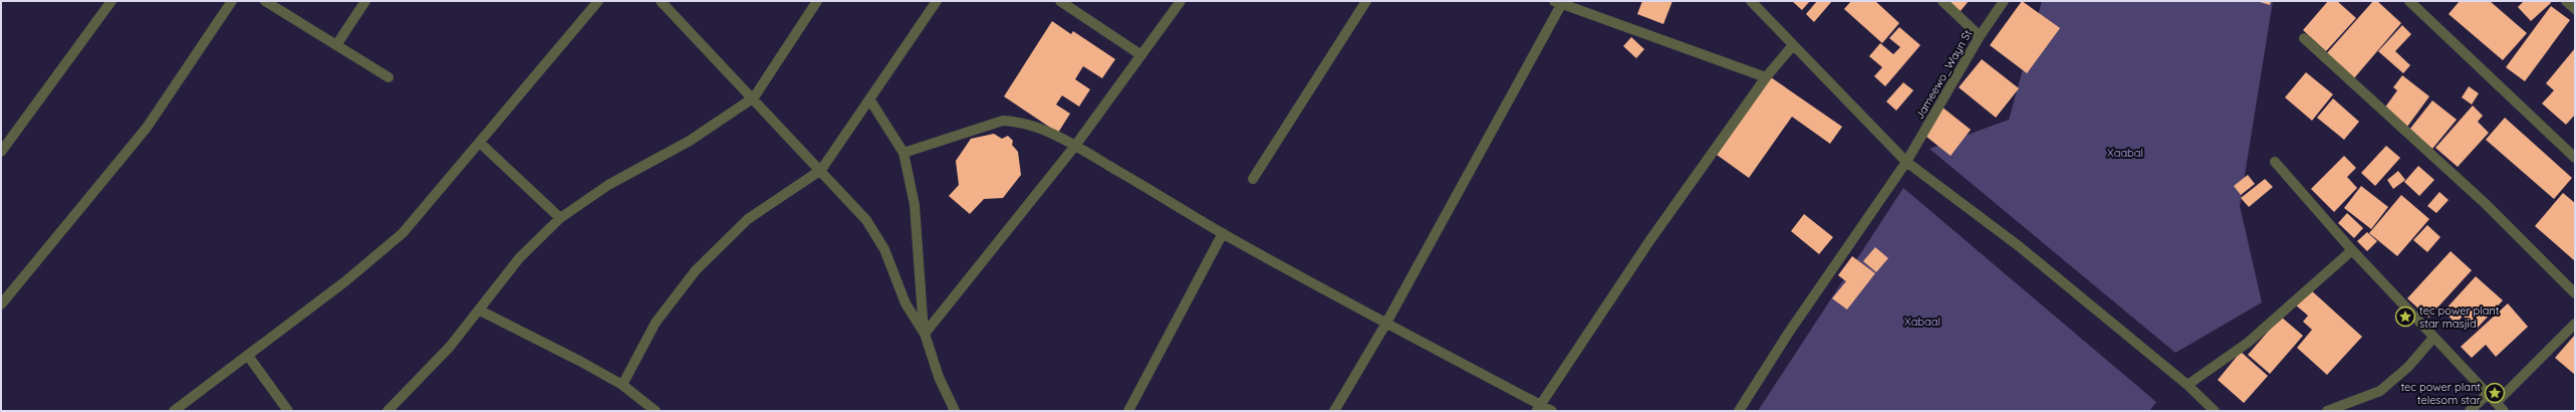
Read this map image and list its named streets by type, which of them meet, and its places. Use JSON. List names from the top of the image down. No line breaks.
{"streets":{"street":["Jameewo_Wayn St"]},"parks":["Xaabal","Xabaal"],"places":{"place":["tec power plant star masjid","tec power plant telesom star"]}}
